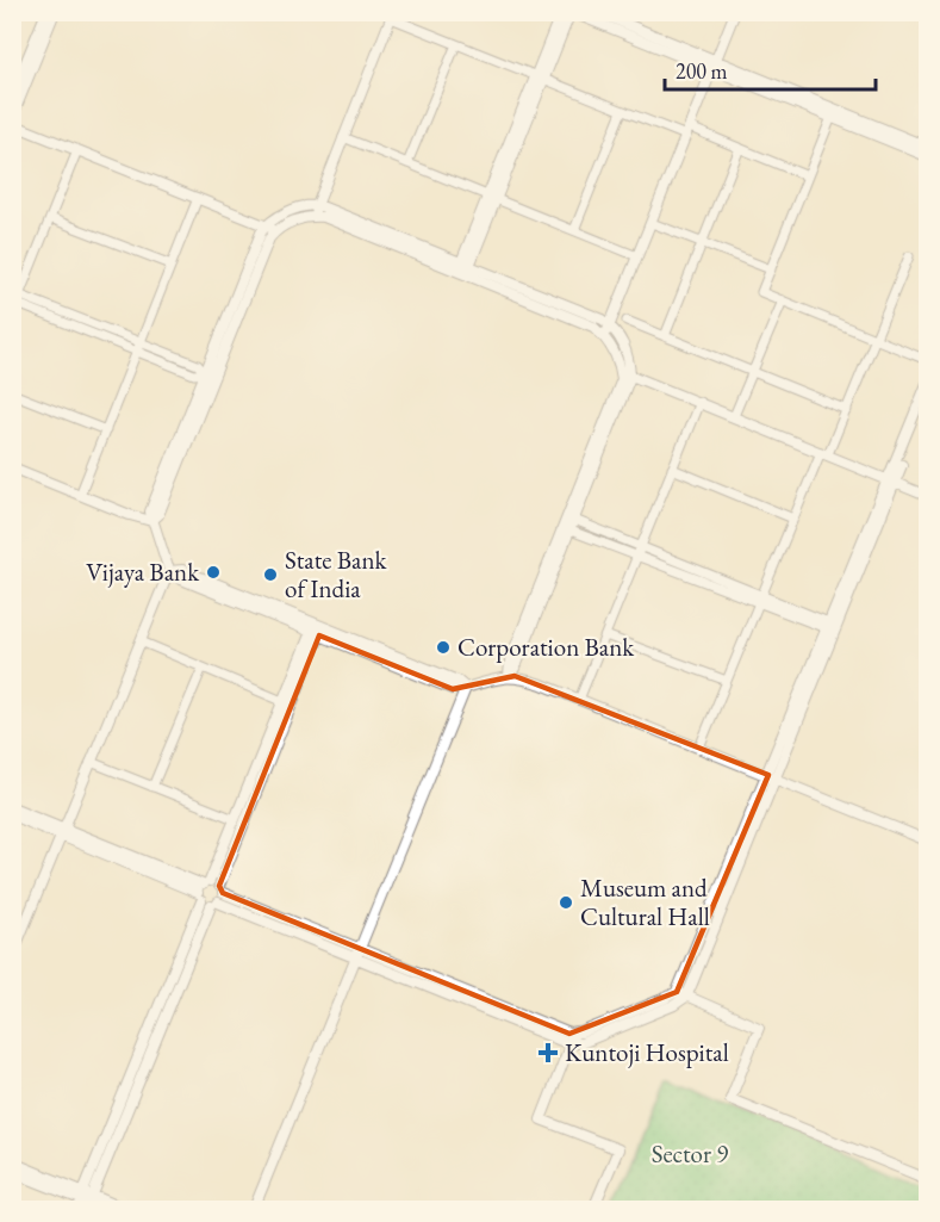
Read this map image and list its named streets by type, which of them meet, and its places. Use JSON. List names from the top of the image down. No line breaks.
{"parks":["Sector 9"],"places":{"other":["Vijaya Bank","State Bank of India","Corporation Bank","Museum and Cultural Hall"],"health":["Kuntoji Hospital"]},"scale_bar":"200 m"}
